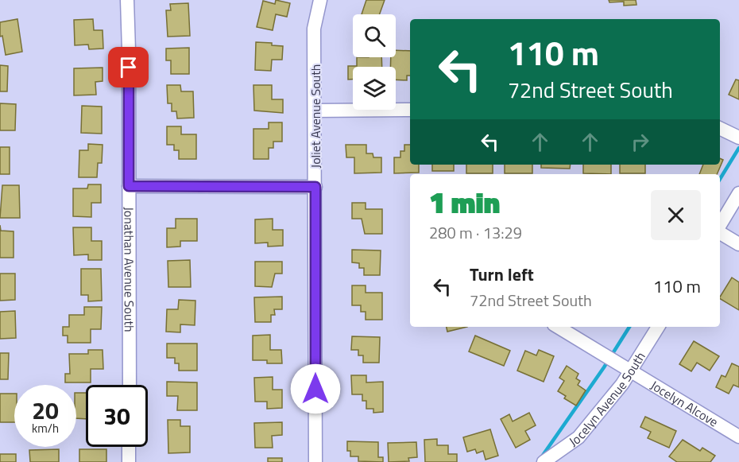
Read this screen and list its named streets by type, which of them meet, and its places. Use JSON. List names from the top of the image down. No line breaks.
{"streets":{"street":["Joliet Avenue South","Jonathan Avenue South","Jocelyn Avenue South","Jocelyn Alcove"]},"crossings":[["Jocelyn Avenue South","Jocelyn Alcove"]],"page":{"turn":["110 m","72nd Street South"],"heading":["1 min","280 m · 13:29"],"list":[{"name":"Turn left","note":"72nd Street South","value":"110 m"}],"speed":"20 km/h","limit":"30"}}
